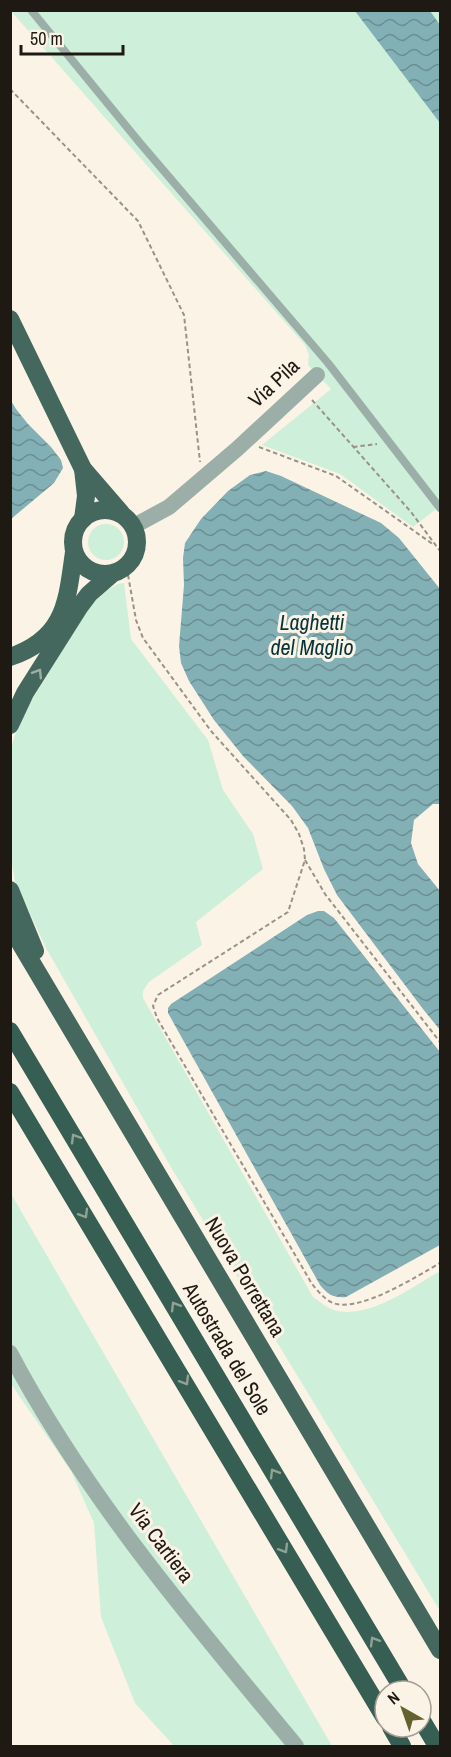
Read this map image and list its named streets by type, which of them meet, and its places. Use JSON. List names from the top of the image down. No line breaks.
{"streets":{"highway":["Nuova Porrettana","Autostrada del Sole"],"street":["Via Pila","Via Cartiera"]},"water":["Laghetti del Maglio"],"scale_bar":"50 m","north":"top left"}
